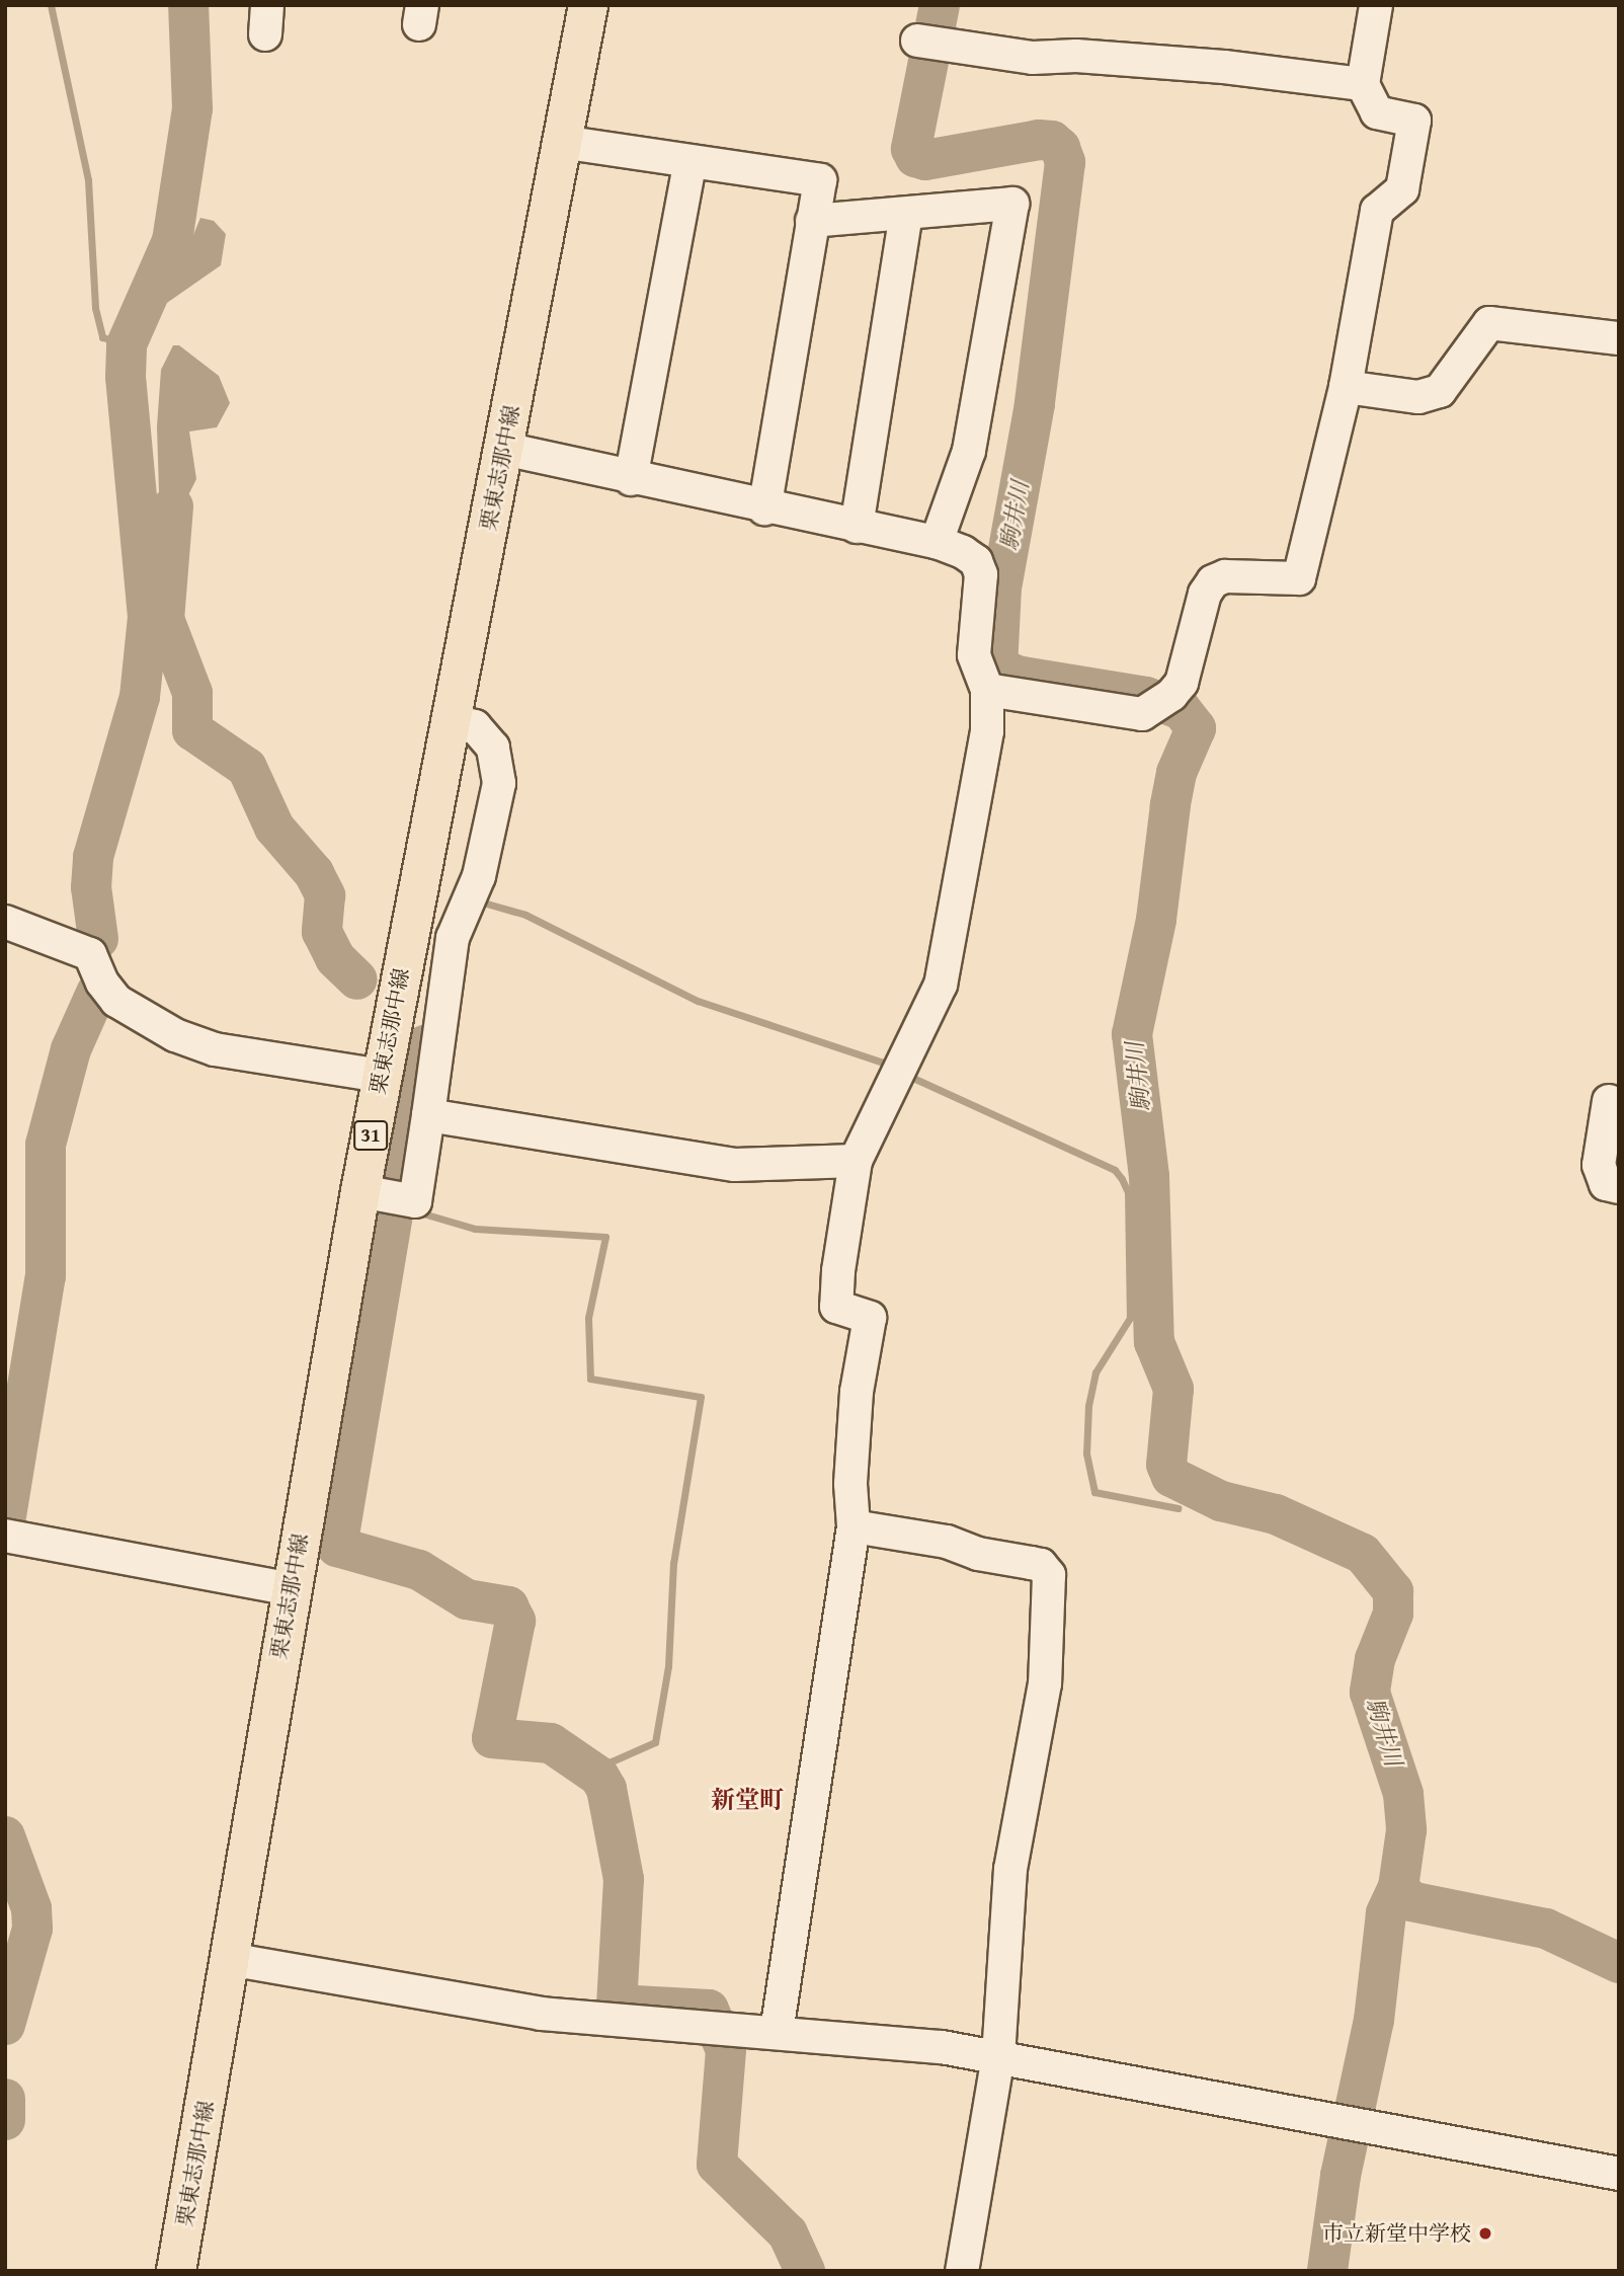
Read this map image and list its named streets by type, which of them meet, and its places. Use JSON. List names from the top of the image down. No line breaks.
{"streets":{"main road":["栗東志那中線","31"]},"districts":["新堂町"],"water":["駒井川"],"places":["市立新堂中学校"]}
